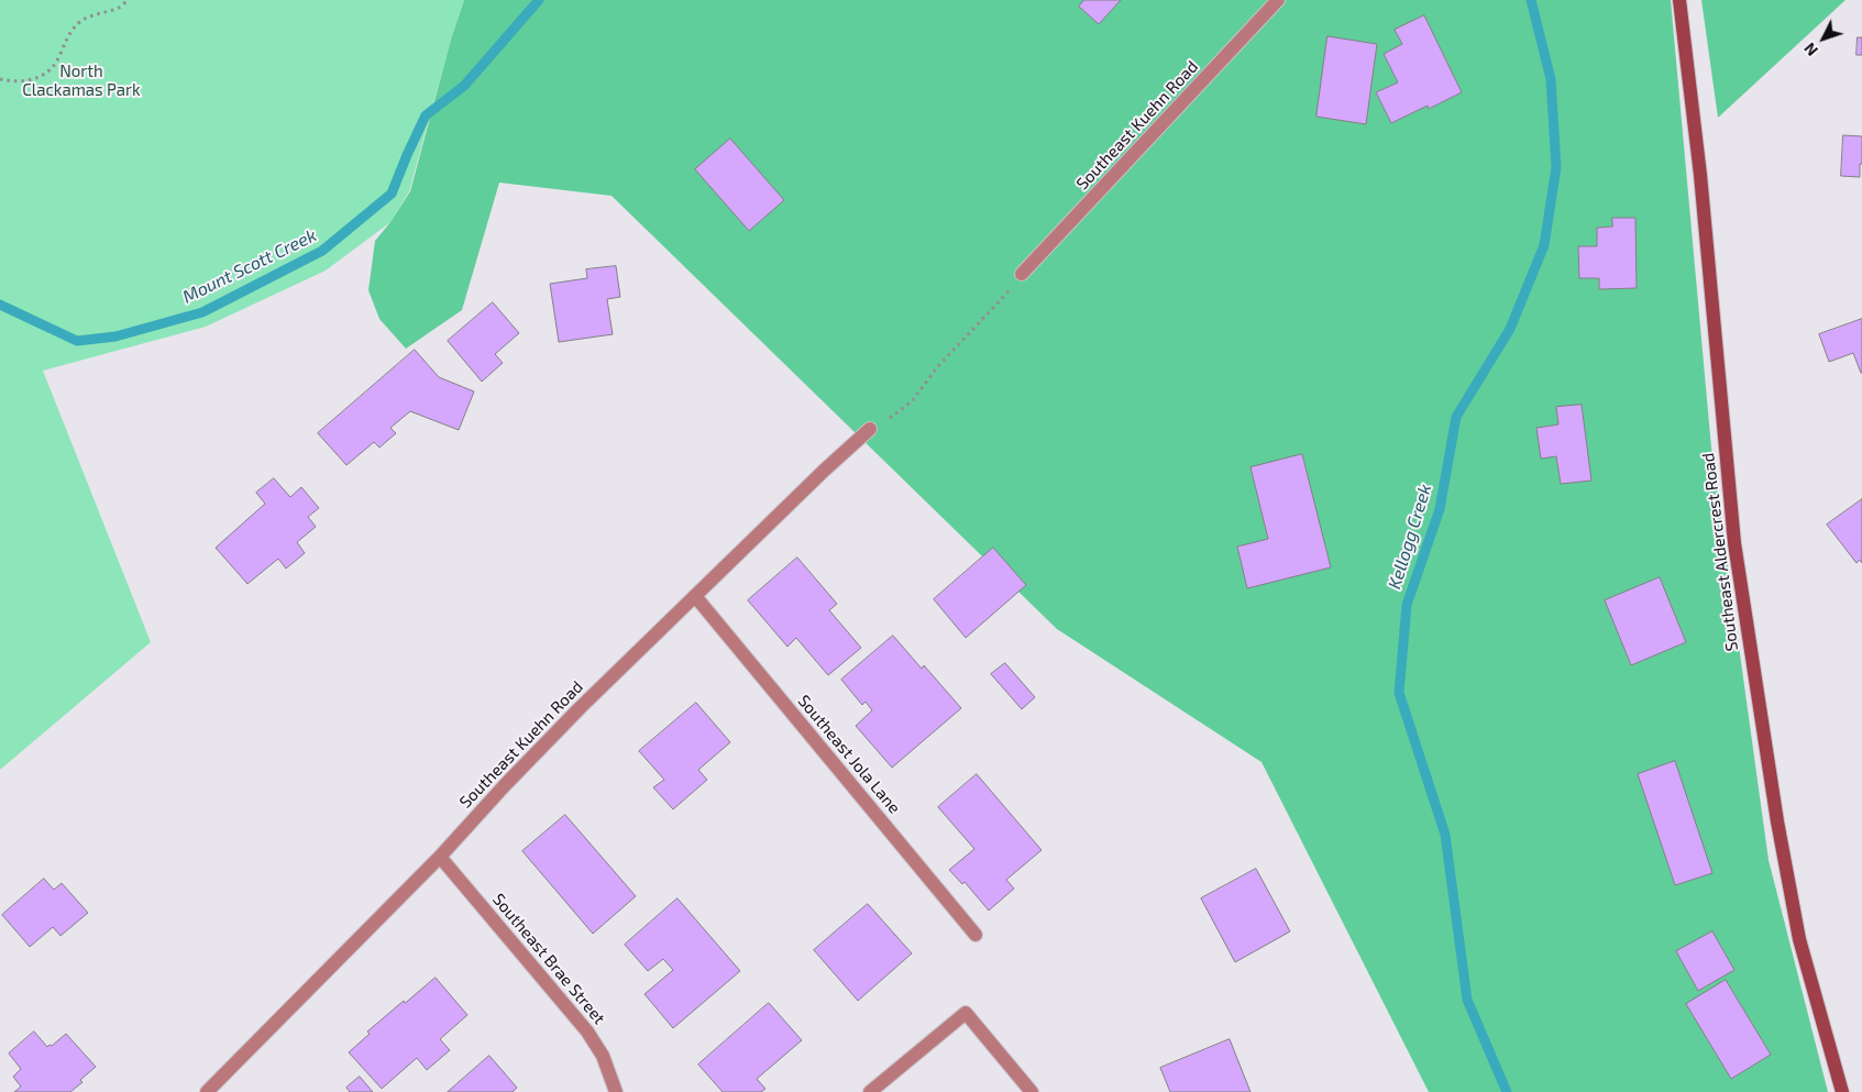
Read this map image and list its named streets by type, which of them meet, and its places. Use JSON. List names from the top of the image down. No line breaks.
{"streets":{"street":["Southeast Kuehn Road","Southeast Aldercrest Road","Southeast Jola Lane","Southeast Brae Street"]},"crossings":[["Southeast Kuehn Road","Southeast Jola Lane"],["Southeast Kuehn Road","Southeast Brae Street"]],"water":["Mount Scott Creek","Kellogg Creek"],"parks":["North Clackamas Park"],"north":"bottom left"}
